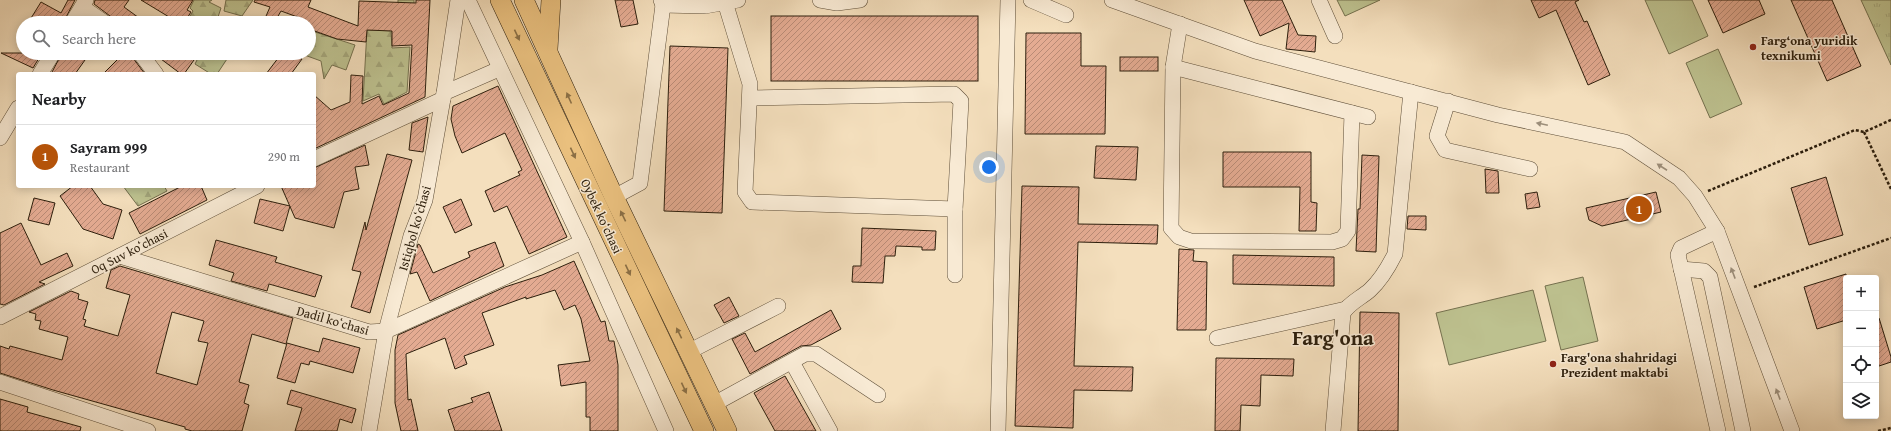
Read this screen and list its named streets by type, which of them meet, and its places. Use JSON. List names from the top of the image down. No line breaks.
{"streets":{"main road":["Oybek ko‘chasi"],"street":["Istiqbol koʻchasi","Oq Suv koʻchasi","Dadil koʻchasi"]},"crossings":[["Istiqbol koʻchasi","Dadil koʻchasi"],["Oq Suv koʻchasi","Dadil koʻchasi"]],"districts":["Farg'ona"],"places":["Farg‘ona yuridik texnikumi","Farg'ona shahridagi Prezident maktabi"],"page":{"search":"Search here","heading":"Nearby","list":[{"mark":"1","name":"Sayram 999","note":"Restaurant","value":"290 m"}],"pins":"1","map_buttons":["+","−"]}}
